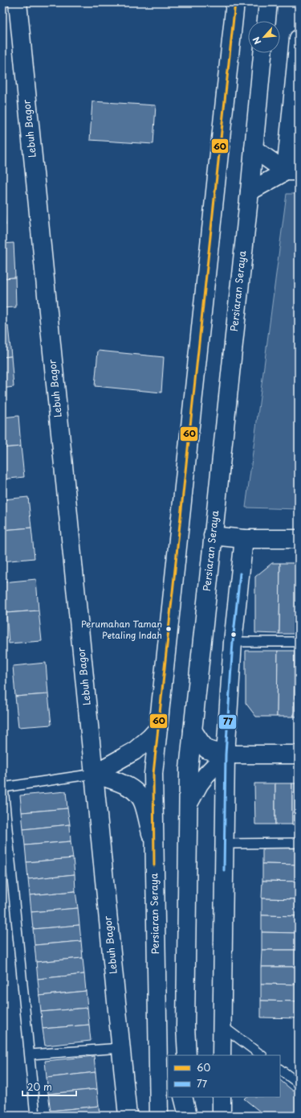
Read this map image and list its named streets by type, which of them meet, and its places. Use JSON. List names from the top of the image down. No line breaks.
{"streets":{"street":["Lebuh Bagor","Persiaran Seraya"]},"places":["Perumahan Taman Petaling Indah"],"lines":["transit line 60","transit line 77"],"legend":["60","77"],"scale_bar":"20 m","north":"bottom left"}
